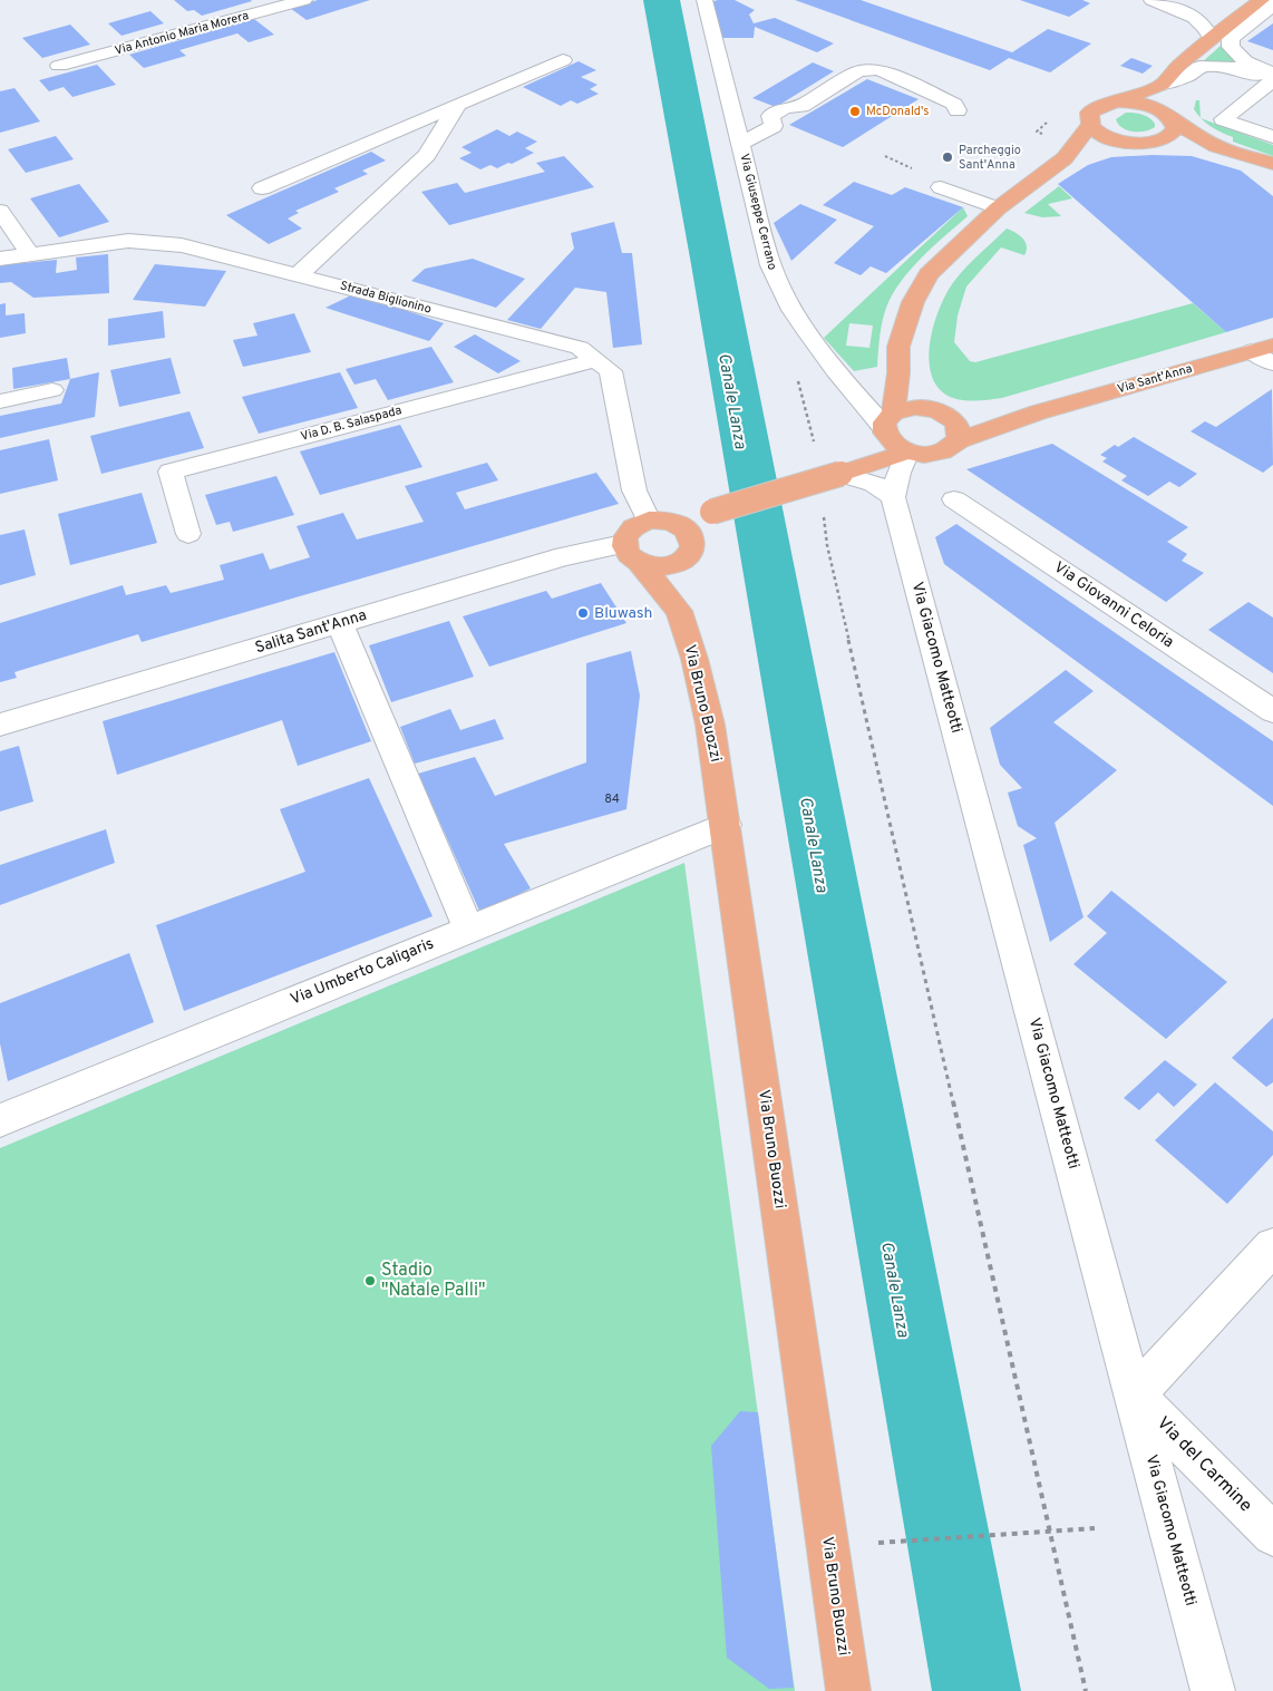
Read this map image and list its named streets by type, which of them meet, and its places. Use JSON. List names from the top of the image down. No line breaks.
{"streets":{"main road":["Via Sant'Anna","Via Bruno Buozzi"],"street":["Via Antonio Maria Morera","Via Giuseppe Cerrano","Strada Biglionino","Via D. B. Salaspada","Via Giovanni Celoria","Salita Sant'Anna","Via Giacomo Matteotti","Via Umberto Caligaris","Via del Carmine"]},"crossings":[["Via Giuseppe Cerrano","Via Sant'Anna"],["Via Giuseppe Cerrano","Via Giacomo Matteotti"],["Strada Biglionino","Via D. B. Salaspada"],["Strada Biglionino","Salita Sant'Anna"],["Strada Biglionino","Via Bruno Buozzi"],["Via Sant'Anna","Via Giacomo Matteotti"],["Salita Sant'Anna","Via Bruno Buozzi"],["Via Giacomo Matteotti","Via del Carmine"],["Via Bruno Buozzi","Via Umberto Caligaris"]],"water":["Canale Lanza"],"places":["McDonald's","Parcheggio Sant'Anna","Bluwash","Stadio \"Natale Palli\""],"house_numbers":["84"]}
